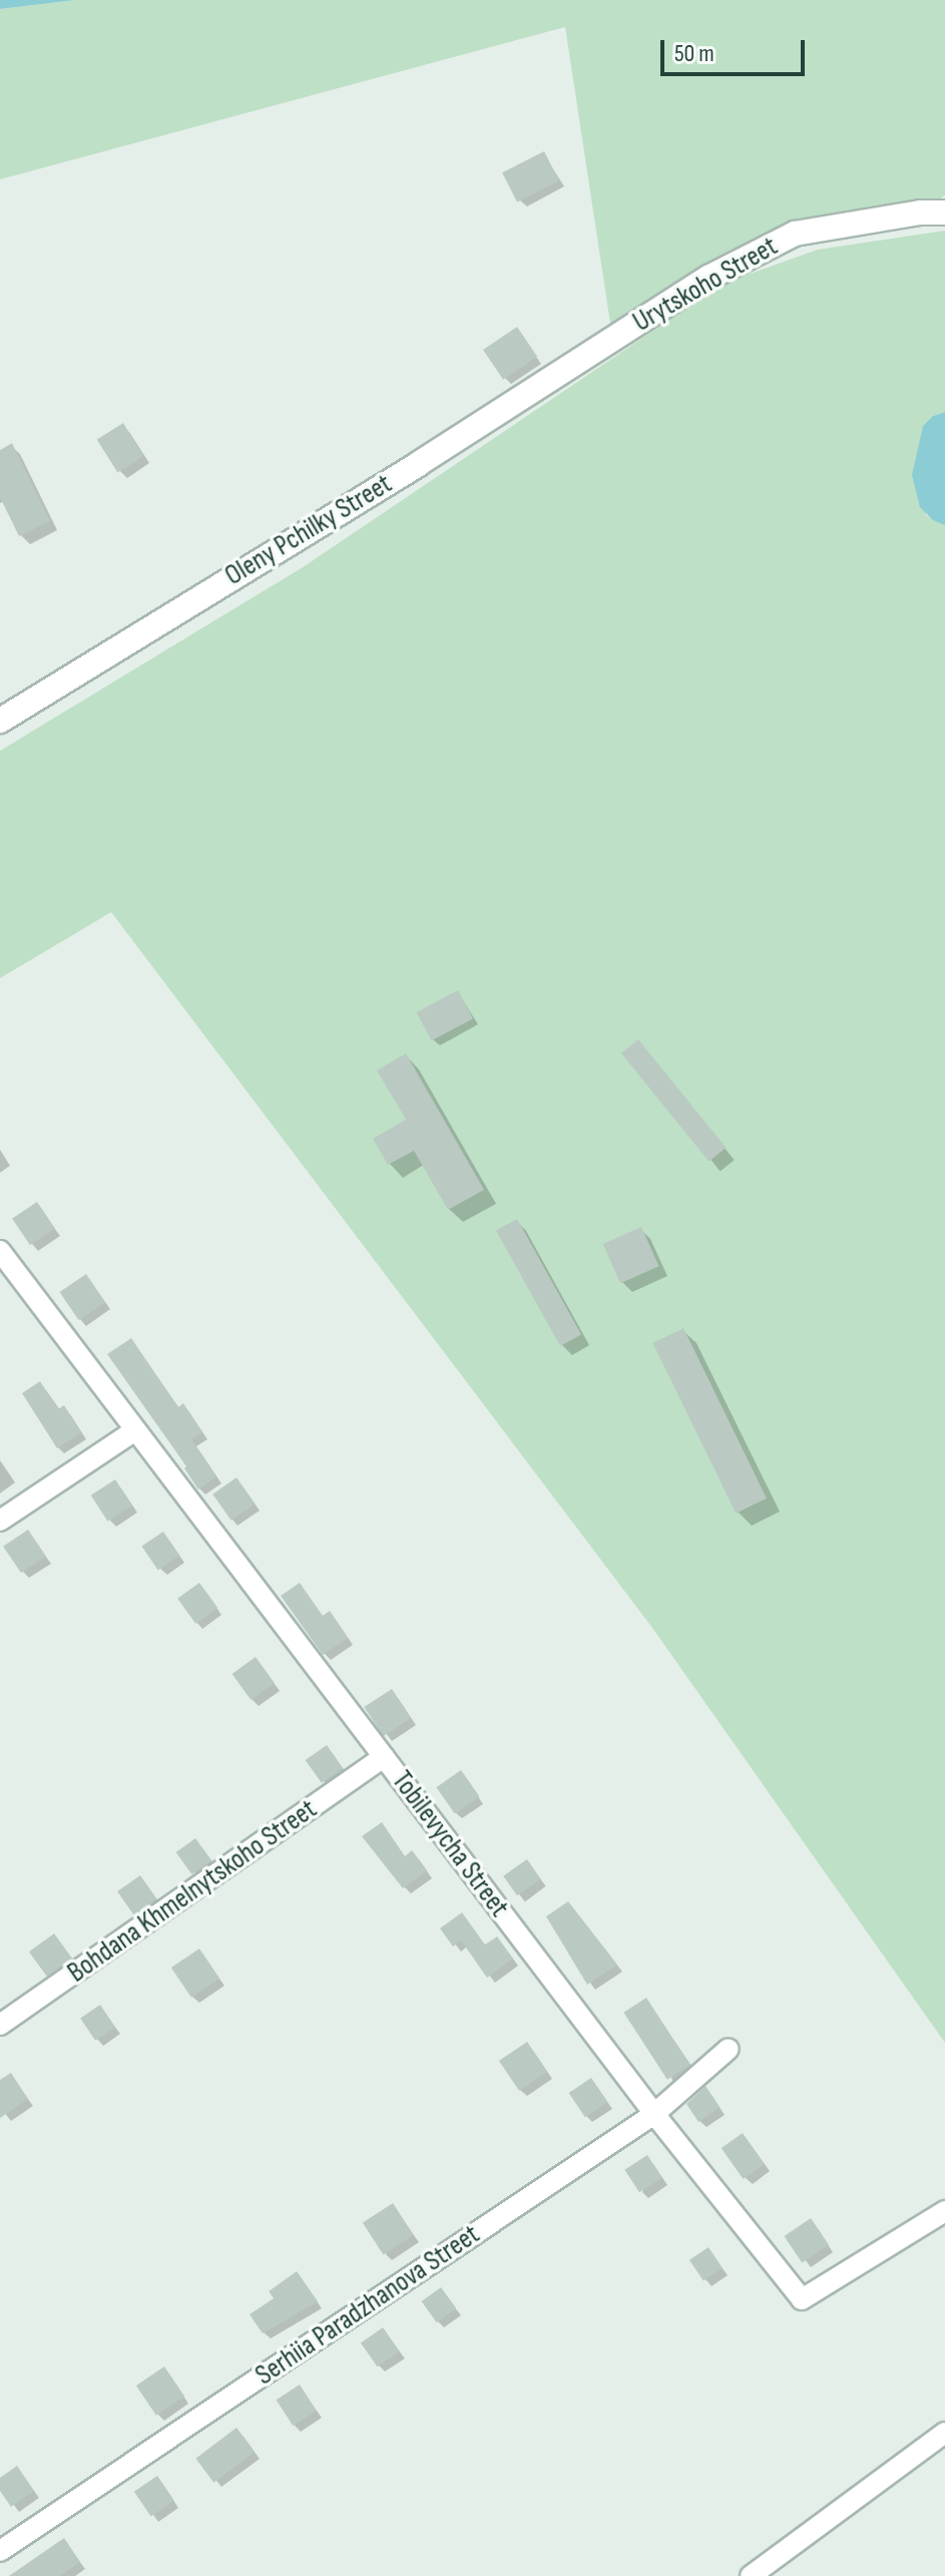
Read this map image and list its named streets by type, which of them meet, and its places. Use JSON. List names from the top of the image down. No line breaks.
{"streets":{"street":["Urytskoho Street","Oleny Pchilky Street","Tobilevycha Street","Bohdana Khmelnytskoho Street","Serhiia Paradzhanova Street"]},"crossings":[["Urytskoho Street","Oleny Pchilky Street"],["Tobilevycha Street","Bohdana Khmelnytskoho Street"],["Tobilevycha Street","Serhiia Paradzhanova Street"]],"scale_bar":"50 m"}
